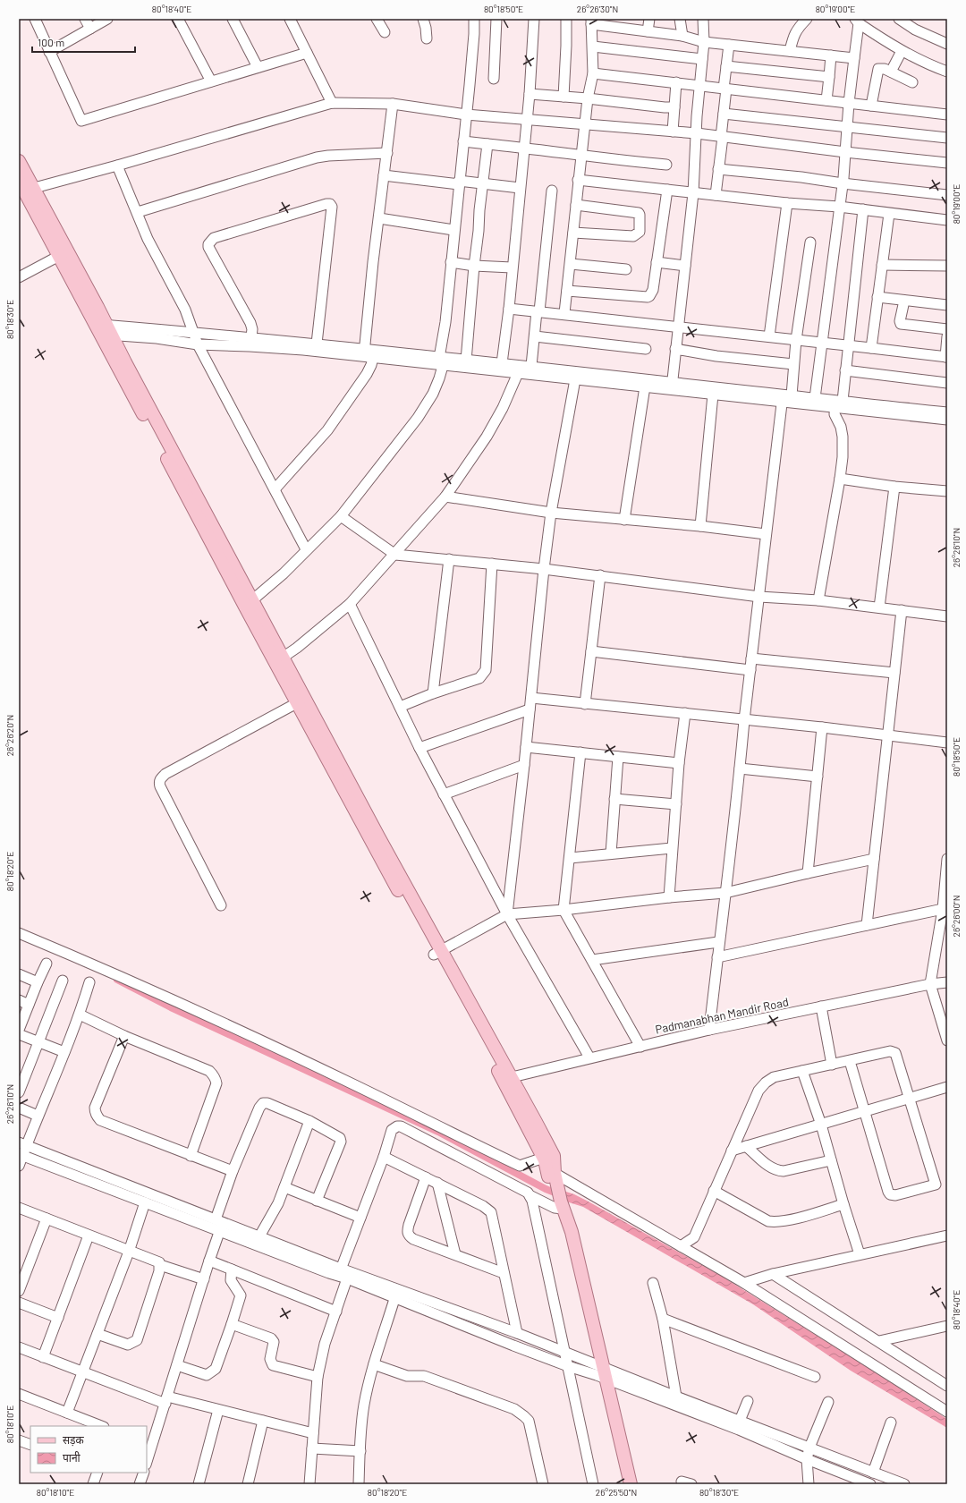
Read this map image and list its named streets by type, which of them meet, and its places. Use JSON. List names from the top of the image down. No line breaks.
{"streets":{"street":["Padmanabhan Mandir Road"]},"legend":["सड़क","पानी"],"scale_bar":"100 m","coordinates":["80°18'40\"E","80°18'50\"E","26°26'30\"N","80°19'00\"E","80°18'30\"E","26°26'10\"N","26°26'20\"N","80°18'20\"E","26°26'00\"N","80°18'10\"E","26°25'50\"N"]}
